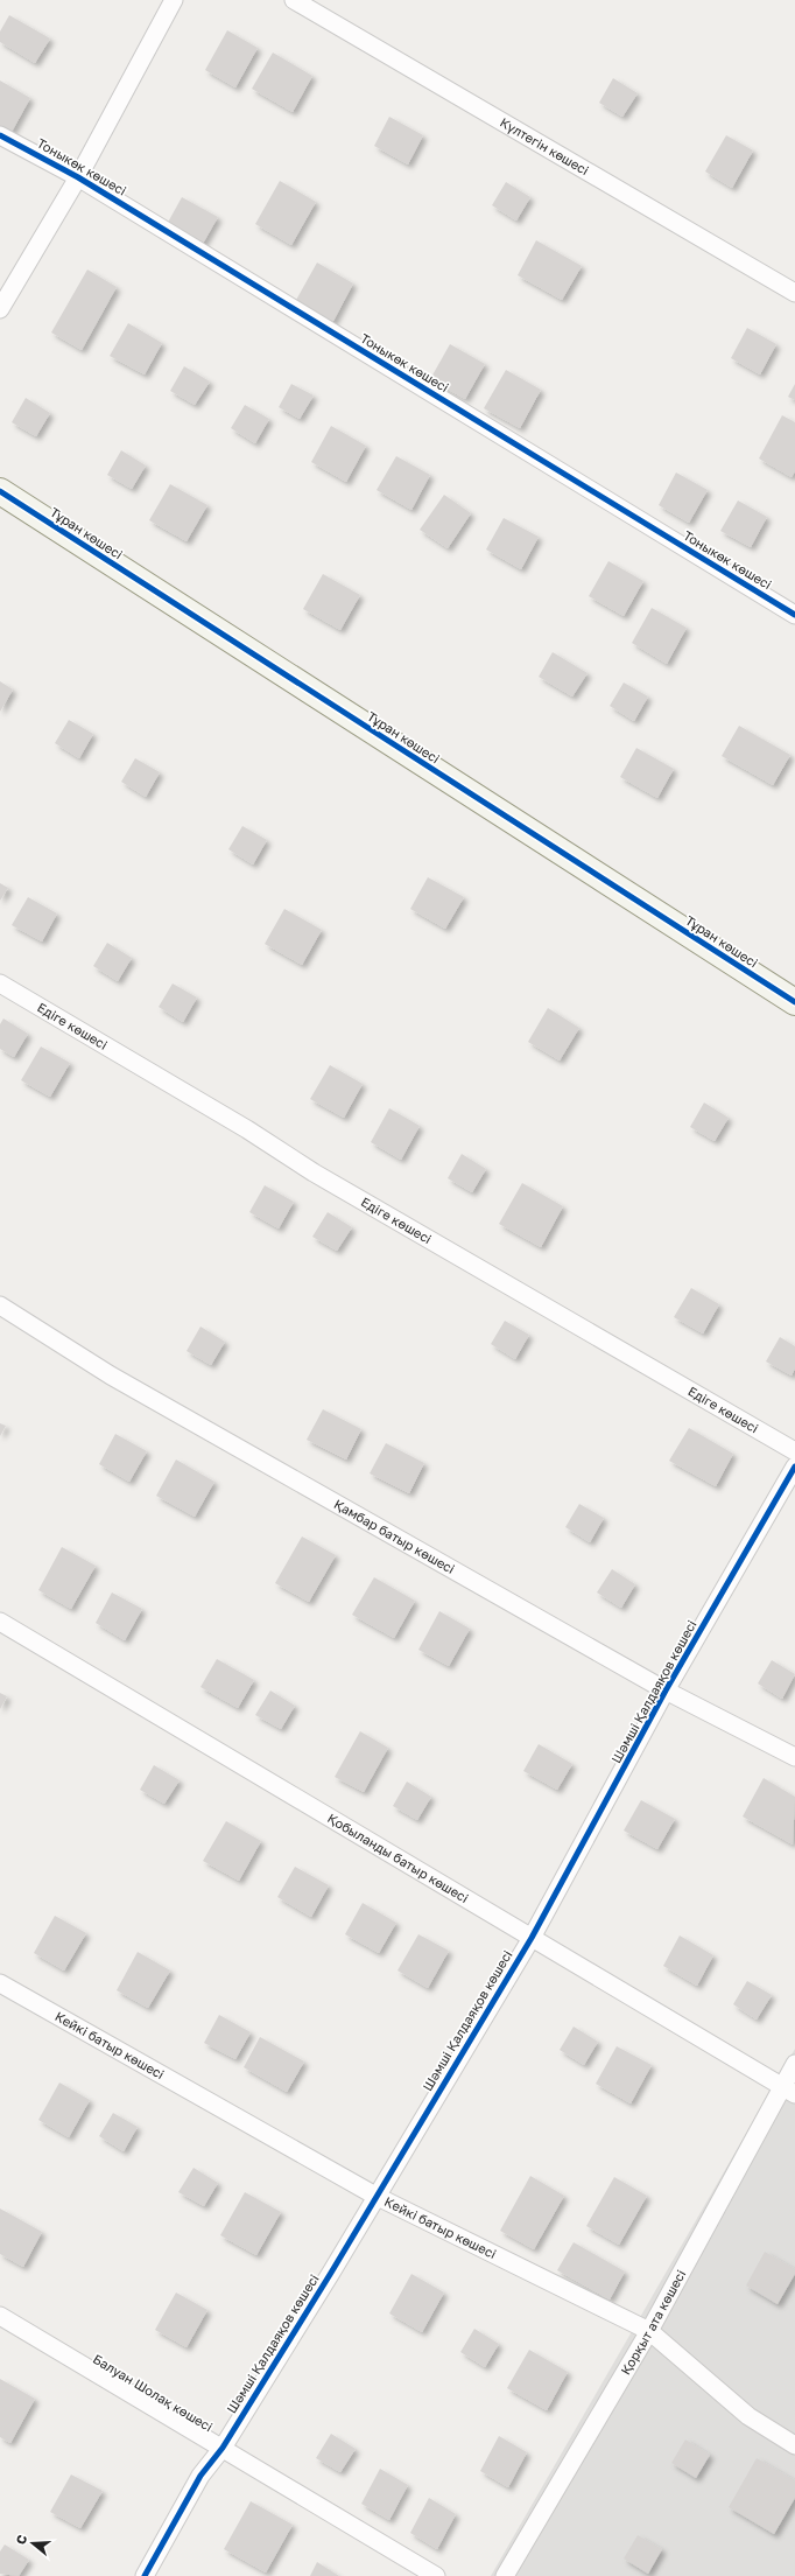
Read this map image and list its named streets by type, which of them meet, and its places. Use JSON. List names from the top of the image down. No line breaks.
{"streets":{"street":["Күлтегін көшесі","Тоныкөк көшесі","Тұран көшесі","Едіге көшесі","Қамбар батыр көшесі","Шәмші Қалдаяқов көшесі","Қобыланды батыр көшесі","Кейкі батыр көшесі","Қорқыт ата көшесі","Балуан Шолақ көшесі"]},"crossings":[["Қамбар батыр көшесі","Шәмші Қалдаяқов көшесі"],["Шәмші Қалдаяқов көшесі","Қобыланды батыр көшесі"],["Шәмші Қалдаяқов көшесі","Кейкі батыр көшесі"],["Шәмші Қалдаяқов көшесі","Балуан Шолақ көшесі"],["Қобыланды батыр көшесі","Қорқыт ата көшесі"],["Кейкі батыр көшесі","Қорқыт ата көшесі"]],"north":"left"}
